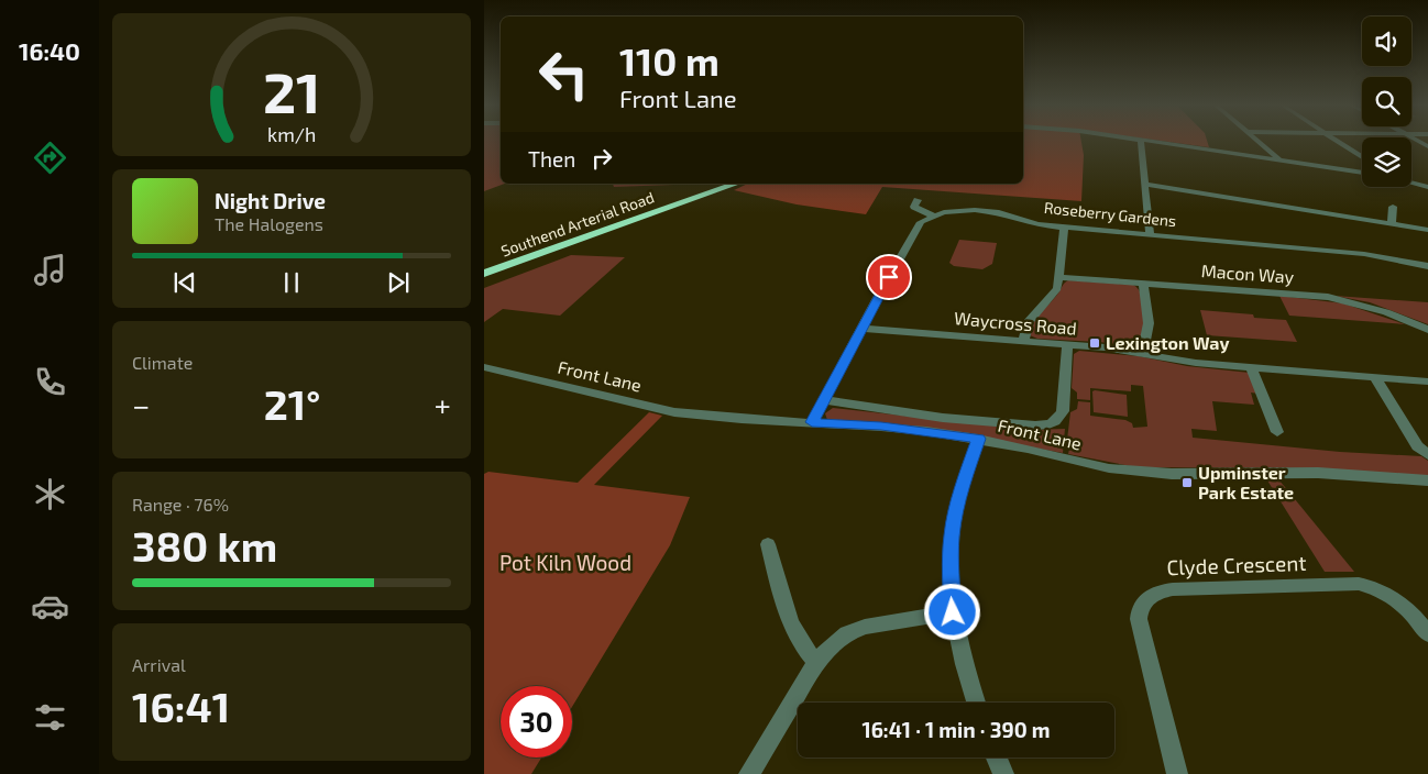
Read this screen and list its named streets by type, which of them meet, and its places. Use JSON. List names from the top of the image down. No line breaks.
{"streets":{"highway":["Southend Arterial Road"],"street":["Roseberry Gardens","Macon Way","Waycross Road","Front Lane","Clyde Crescent"]},"parks":["Pot Kiln Wood"],"places":{"transit":["Lexington Way","Upminster Park Estate"]},"page":{"tabs":"16:40","turn":["110 m","Front Lane"],"then":"Then","song":["Night Drive","The Halogens"],"tile":["Climate",["Range · 76%","380 km"],["Arrival","16:41"]],"heat":["−","21°","+"],"limit":"30","trip":"16:41 · 1 min · 390 m","gauge":["21","km/h"]}}
